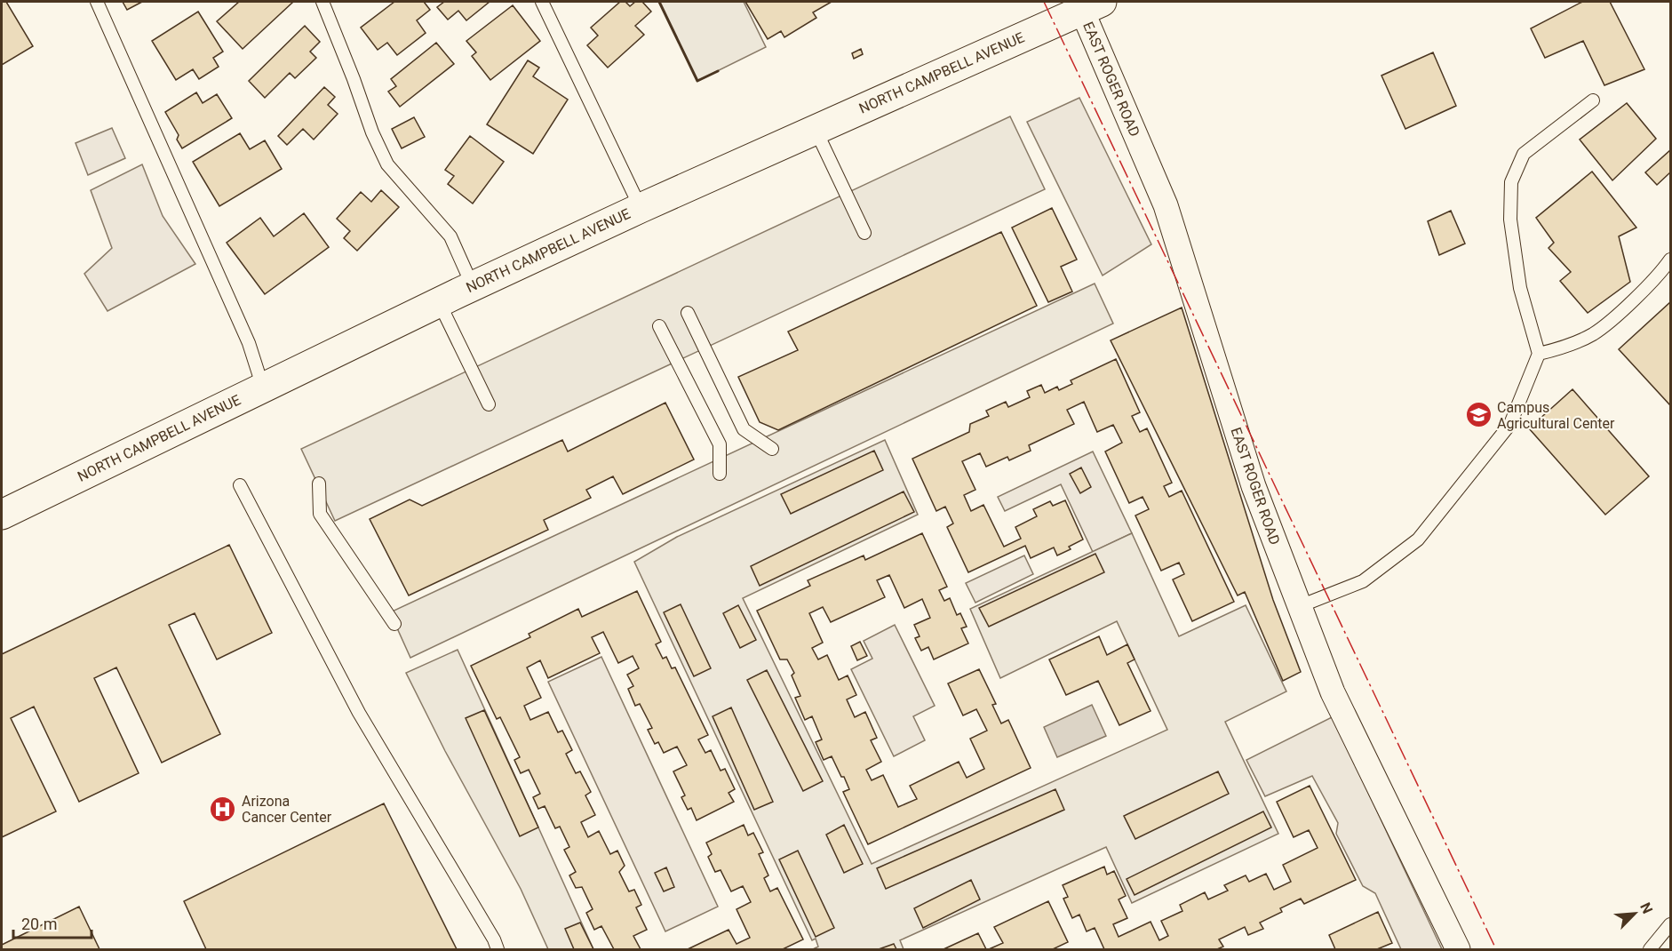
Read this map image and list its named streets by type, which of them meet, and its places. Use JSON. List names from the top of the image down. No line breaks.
{"streets":{"main road":["NORTH CAMPBELL AVENUE"],"street":["EAST ROGER ROAD"]},"crossings":[["NORTH CAMPBELL AVENUE","EAST ROGER ROAD"]],"places":{"school or university":["Campus Agricultural Center"],"hospital":["Arizona Cancer Center"]},"scale_bar":"20 m","north":"top right"}
